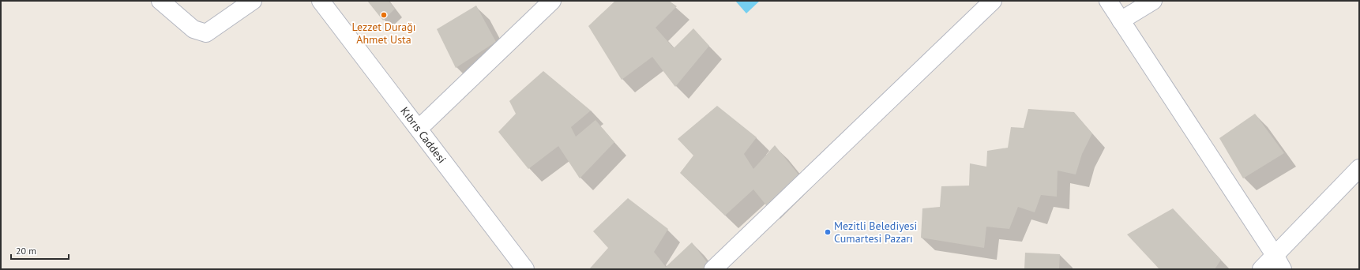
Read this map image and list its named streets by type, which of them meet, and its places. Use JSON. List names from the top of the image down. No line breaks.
{"streets":{"street":["Kıbrıs Caddesi"]},"places":["Lezzet Durağı Ahmet Usta","Mezitli Belediyesi Cumartesi Pazarı"],"scale_bar":"20 m"}
